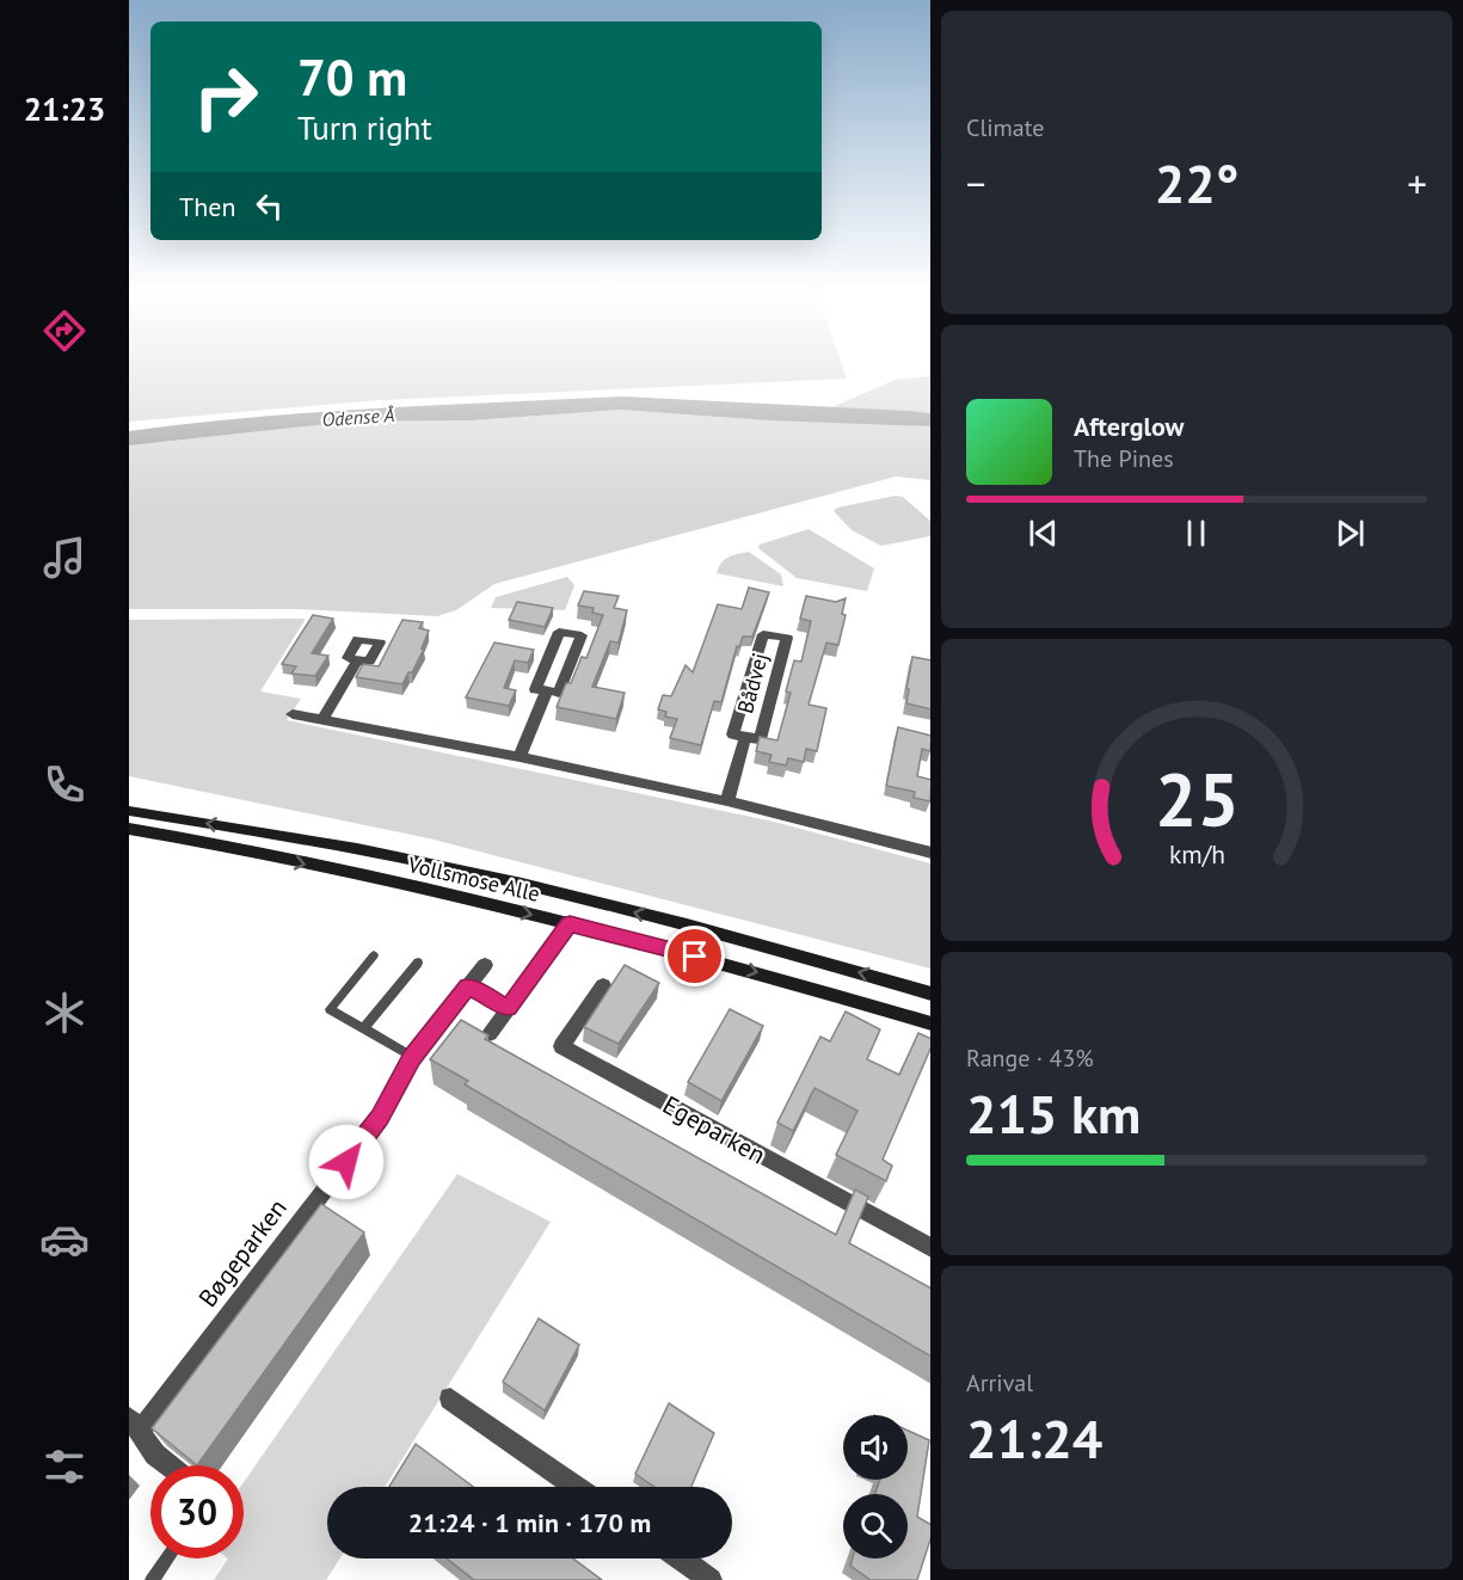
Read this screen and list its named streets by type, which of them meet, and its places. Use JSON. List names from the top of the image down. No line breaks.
{"streets":{"street":["Bådvej","Vollsmose Alle","Egeparken","Bøgeparken"]},"water":["Odense Å"],"page":{"tabs":"21:23","tile":["Climate",["Range · 43%","215 km"],["Arrival","21:24"]],"turn":["70 m","Turn right"],"heat":["−","22°","+"],"then":"Then","song":["Afterglow","The Pines"],"limit":"30","trip":"21:24 · 1 min · 170 m","gauge":["25","km/h"]}}
